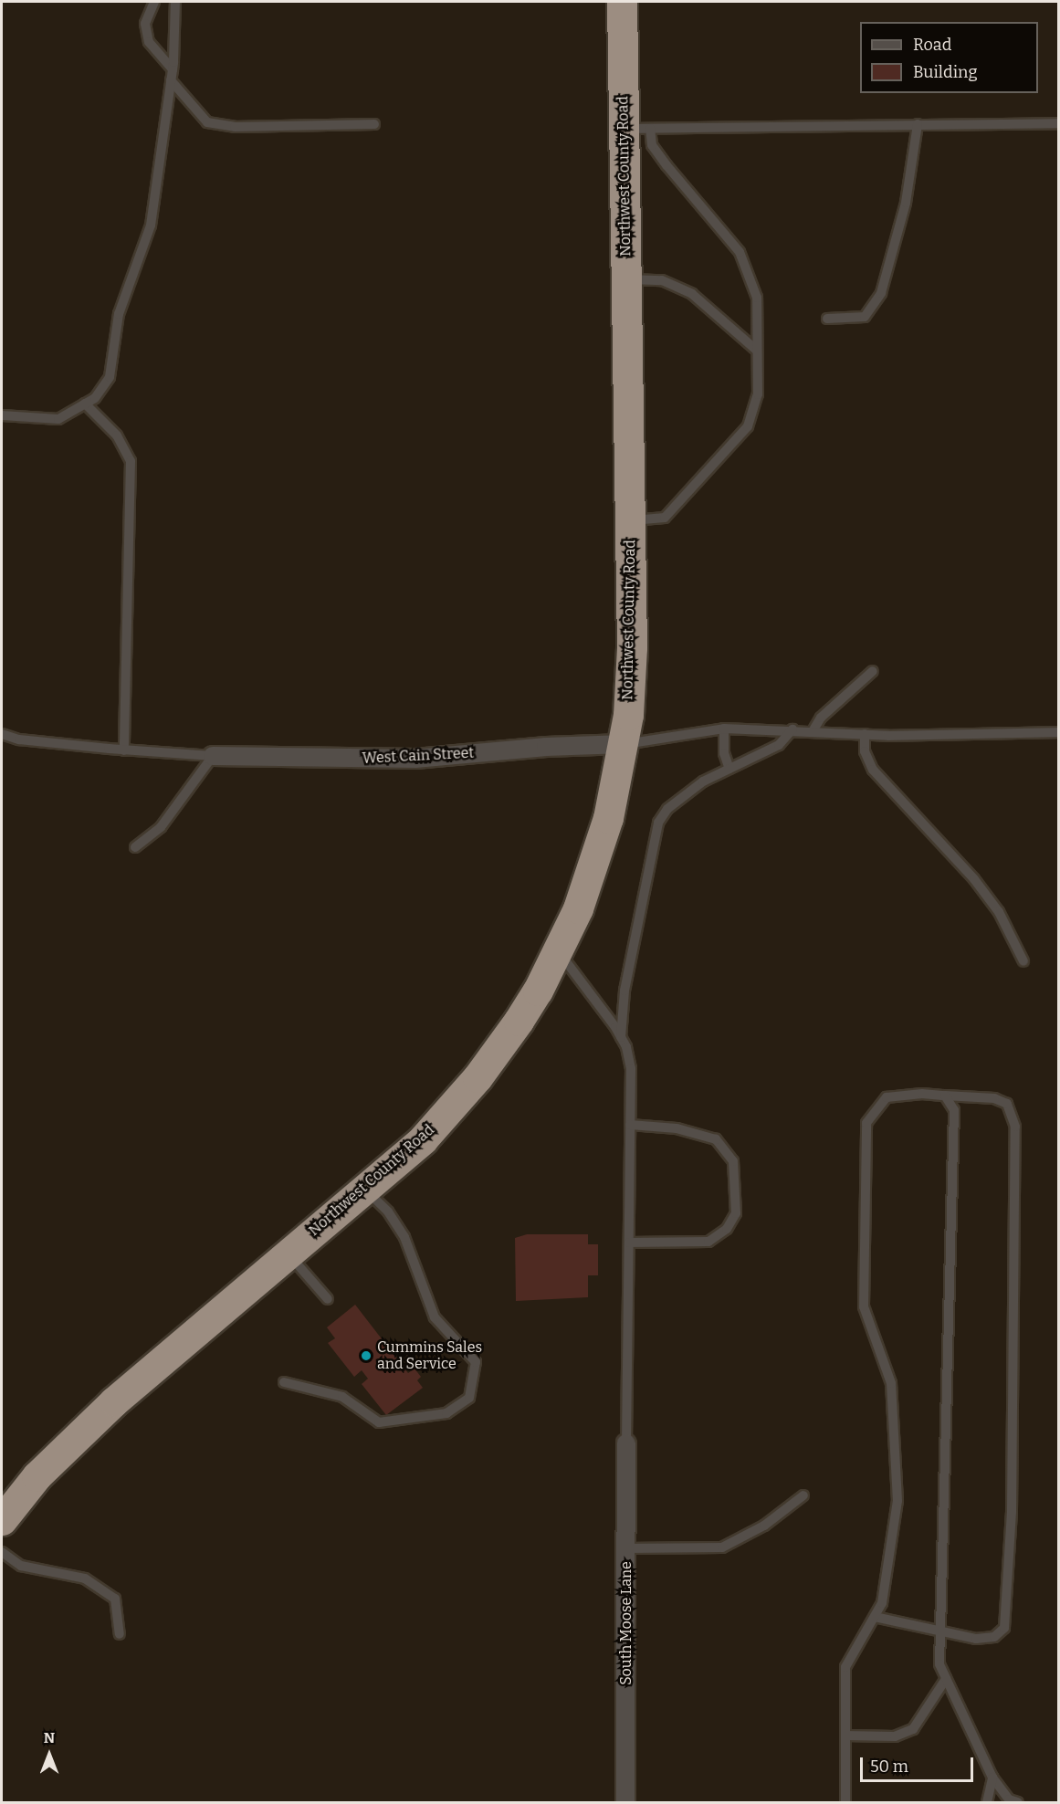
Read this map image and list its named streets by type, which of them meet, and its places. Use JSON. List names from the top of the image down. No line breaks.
{"streets":{"highway":["Northwest County Road"],"street":["West Cain Street","South Moose Lane"]},"crossings":[["Northwest County Road","West Cain Street"]],"places":["Cummins Sales and Service"],"legend":["Road","Building"],"scale_bar":"50 m","north":"top"}
